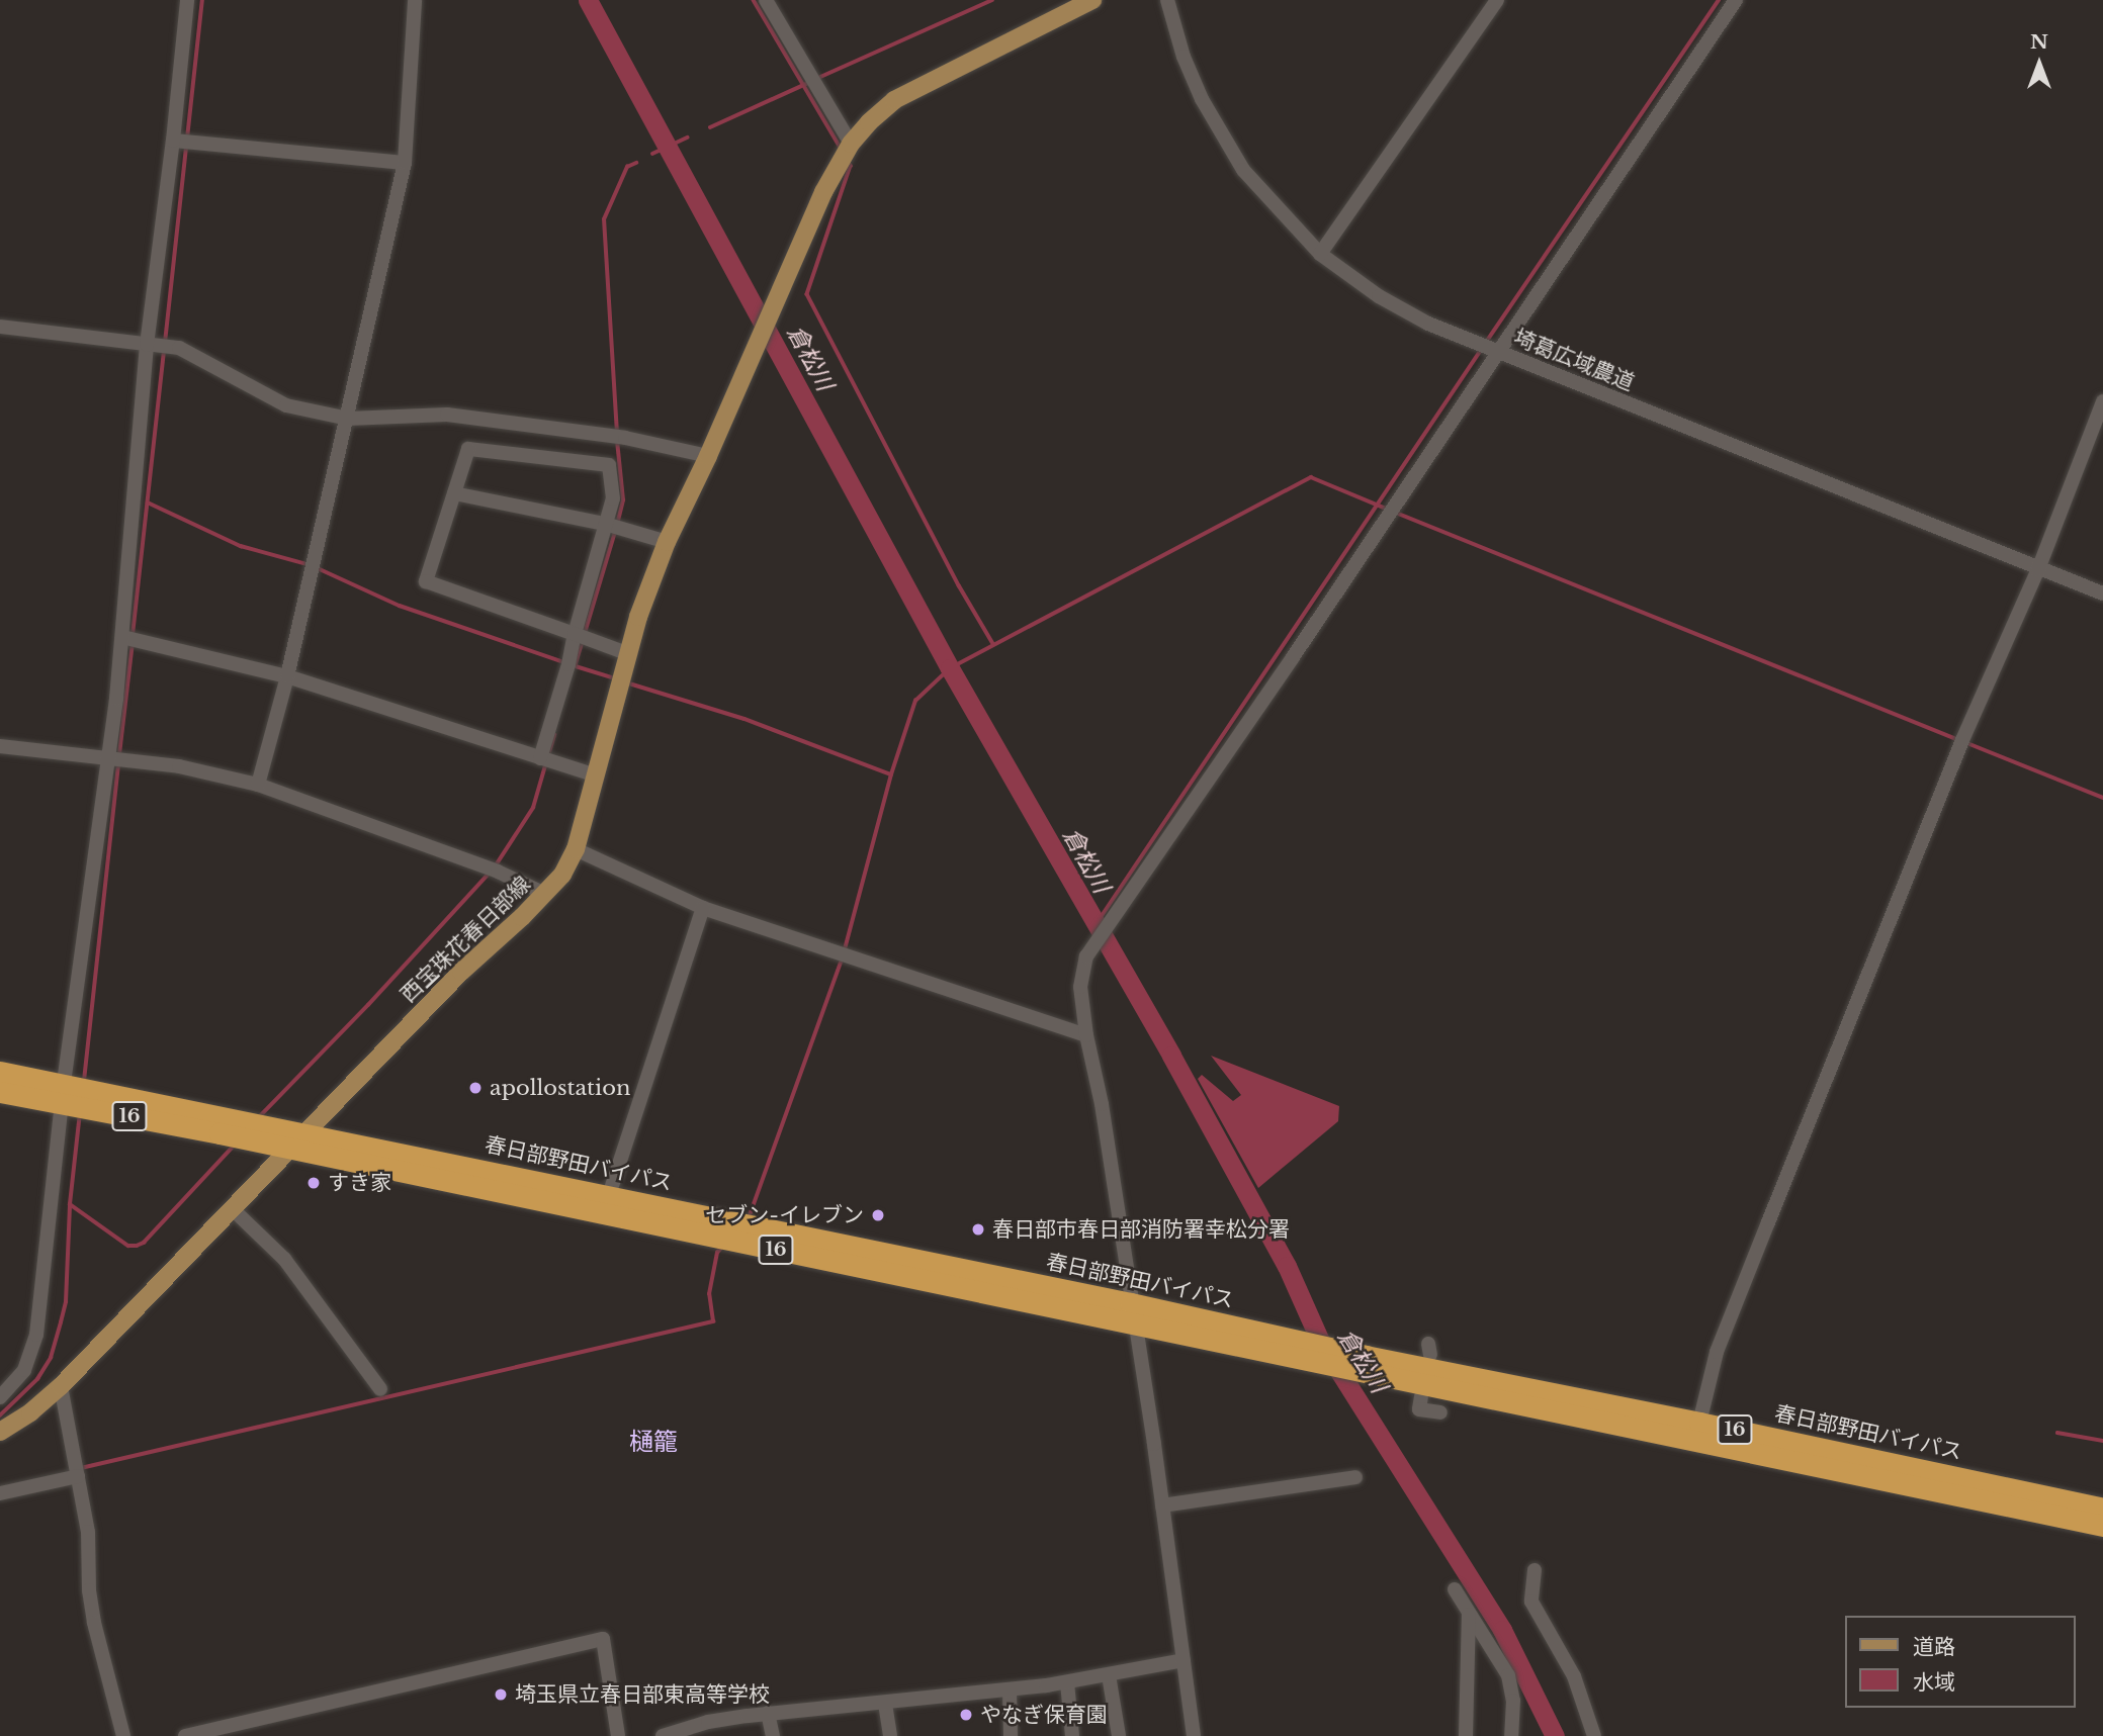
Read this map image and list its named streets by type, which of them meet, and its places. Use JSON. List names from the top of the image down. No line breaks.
{"streets":{"highway":["16","春日部野田バイパス"],"main road":["西宝珠花春日部線"],"street":["埼葛広域農道"]},"crossings":[["西宝珠花春日部線","春日部野田バイパス"]],"districts":["樋籠"],"water":["倉松川"],"places":["apollostation","すき家","セブン-イレブン","春日部市春日部消防署幸松分署","埼玉県立春日部東高等学校","やなぎ保育園"],"legend":["道路","水域"],"north":"top"}
